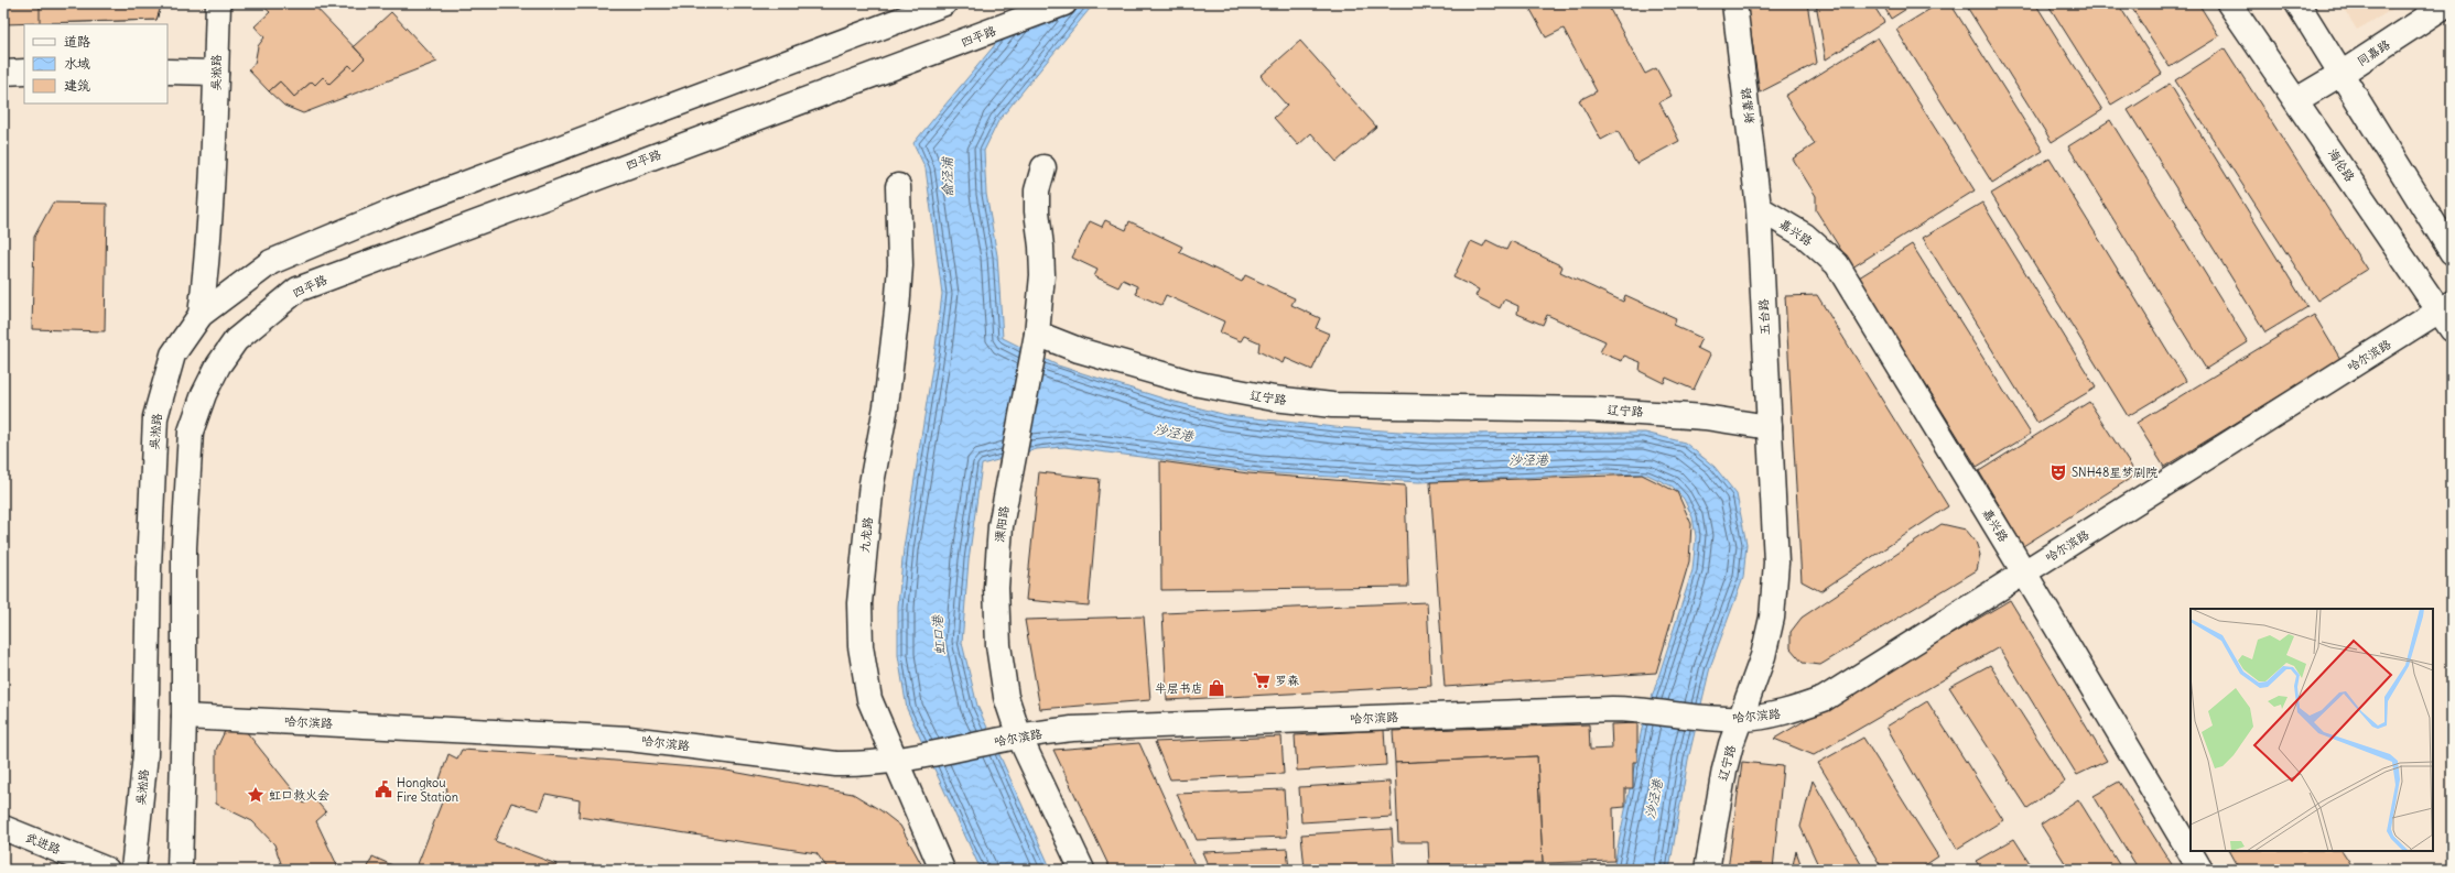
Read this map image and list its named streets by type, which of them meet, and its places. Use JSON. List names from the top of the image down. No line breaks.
{"streets":{"street":["四平路","同嘉路","吴淞路","新嘉路","海伦路","嘉兴路","五台路","哈尔滨路","辽宁路","溧阳路","九龙路","武进路"]},"crossings":[["四平路","哈尔滨路"],["同嘉路","海伦路"],["新嘉路","嘉兴路"],["新嘉路","五台路"],["海伦路","哈尔滨路"],["嘉兴路","五台路"],["嘉兴路","哈尔滨路"],["五台路","辽宁路"],["哈尔滨路","辽宁路"],["哈尔滨路","溧阳路"],["哈尔滨路","九龙路"],["辽宁路","溧阳路"]],"water":["俞泾浦","沙泾港","虹口港"],"places":{"theatre":["SNH48星梦剧院"],"supermarket":["罗森"],"shop":["半层书店"],"public building":["Hongkou Fire Station"],"place":["虹口救火会"]},"legend":["道路","水域","建筑"]}
